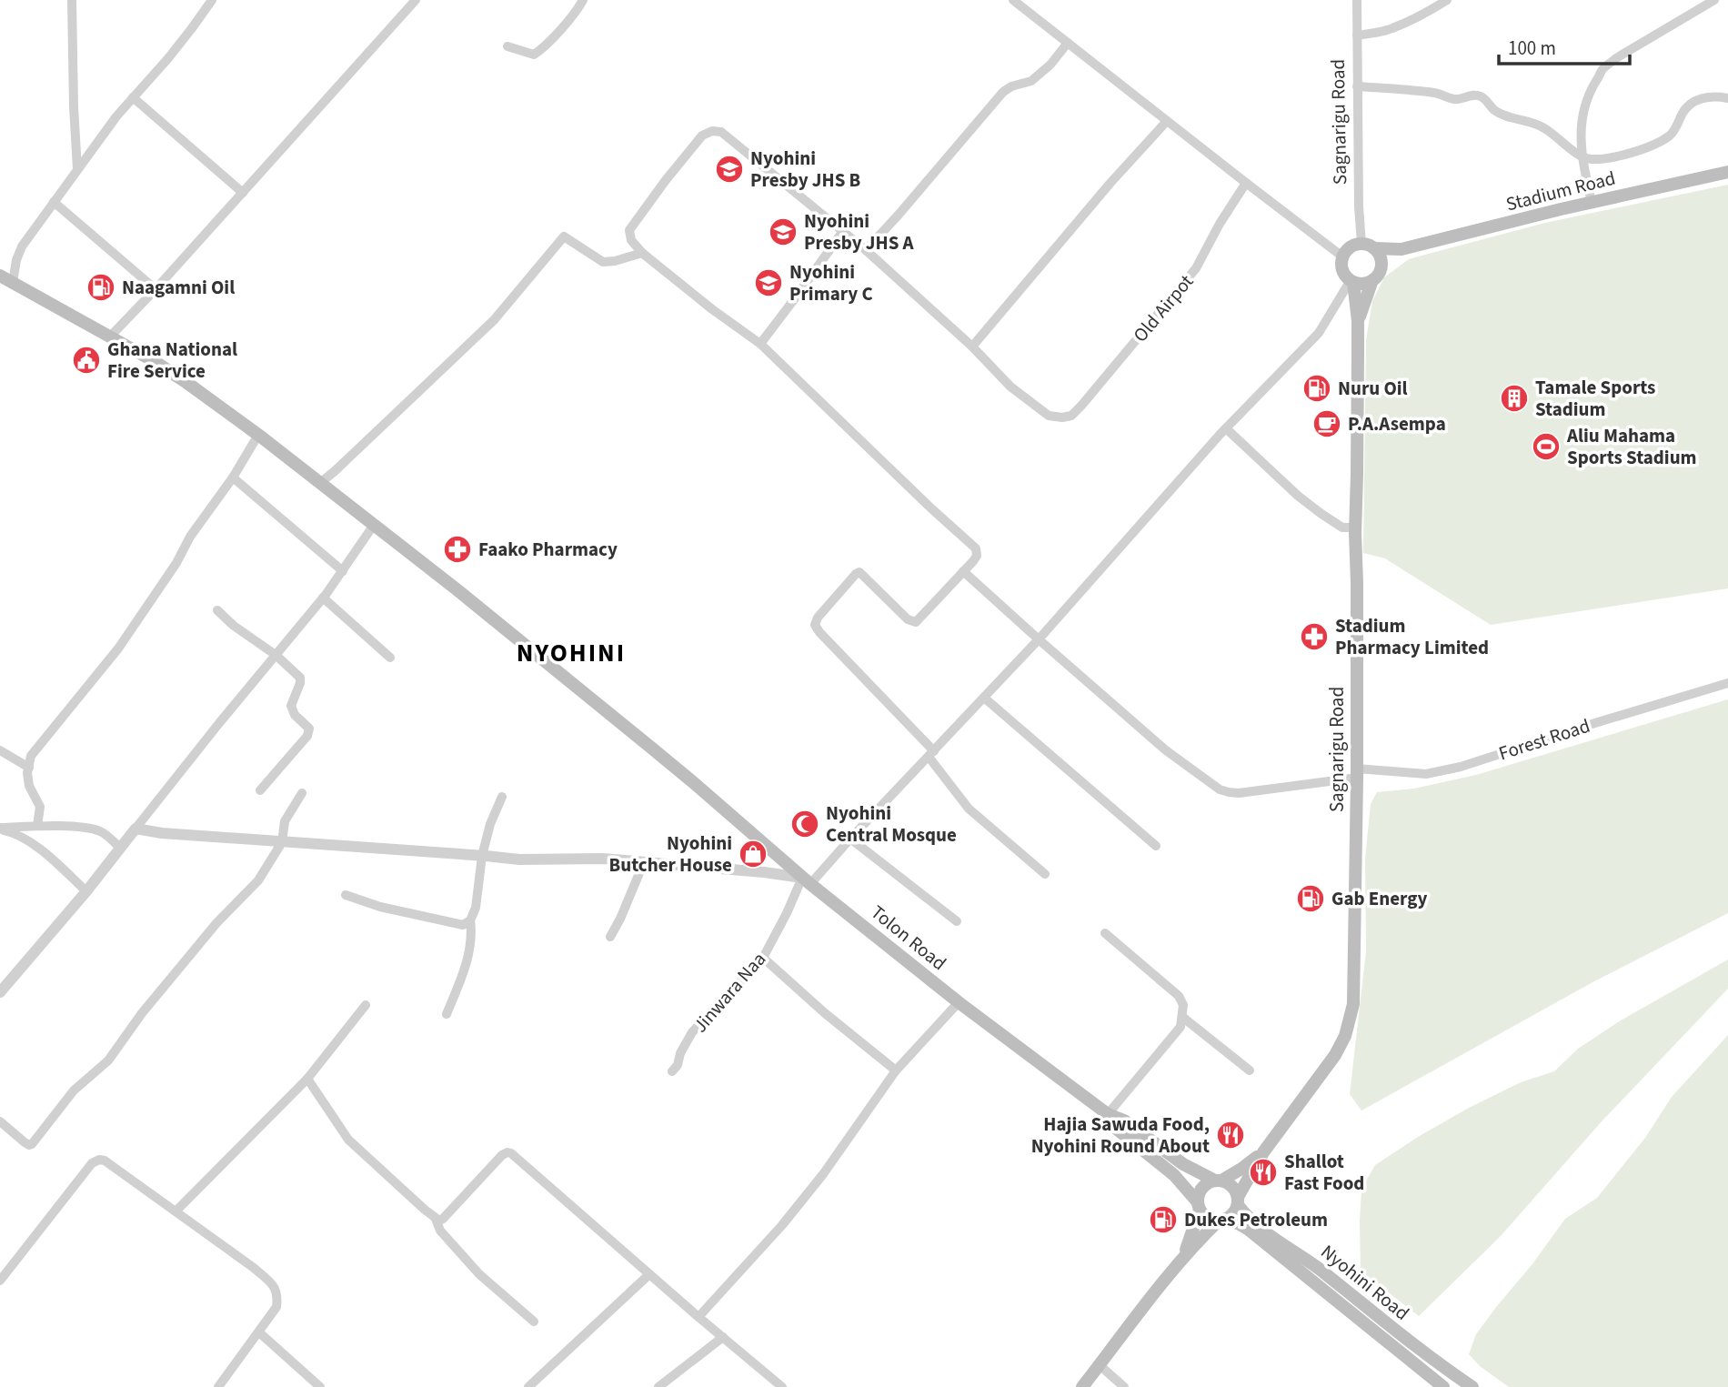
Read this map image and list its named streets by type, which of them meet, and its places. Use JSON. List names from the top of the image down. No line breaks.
{"streets":{"main road":["Sagnarigu Road","Stadium Road","Tolon Road","Nyohini Road"],"street":["Old Airpot","Forest Road","Jinwara Naa"]},"crossings":[["Sagnarigu Road","Stadium Road"],["Sagnarigu Road","Forest Road"],["Sagnarigu Road","Jinwara Naa"],["Sagnarigu Road","Nyohini Road"],["Stadium Road","Jinwara Naa"],["Forest Road","Jinwara Naa"],["Tolon Road","Jinwara Naa"]],"districts":["NYOHINI"],"places":{"school or university":["Nyohini Presby JHS B","Nyohini Presby JHS A","Nyohini Primary C"],"fuel station":["Naagamni Oil","Nuru Oil","Gab Energy","Dukes Petroleum"],"public building":["Ghana National Fire Service"],"building":["Tamale Sports Stadium"],"cafe":["P.A.Asempa"],"sports":["Aliu Mahama Sports Stadium"],"pharmacy":["Faako Pharmacy","Stadium Pharmacy Limited"],"mosque":["Nyohini Central Mosque"],"shop":["Nyohini Butcher House"],"restaurant":["Hajia Sawuda Food, Nyohini Round About","Shallot Fast Food"]},"scale_bar":"100 m"}
